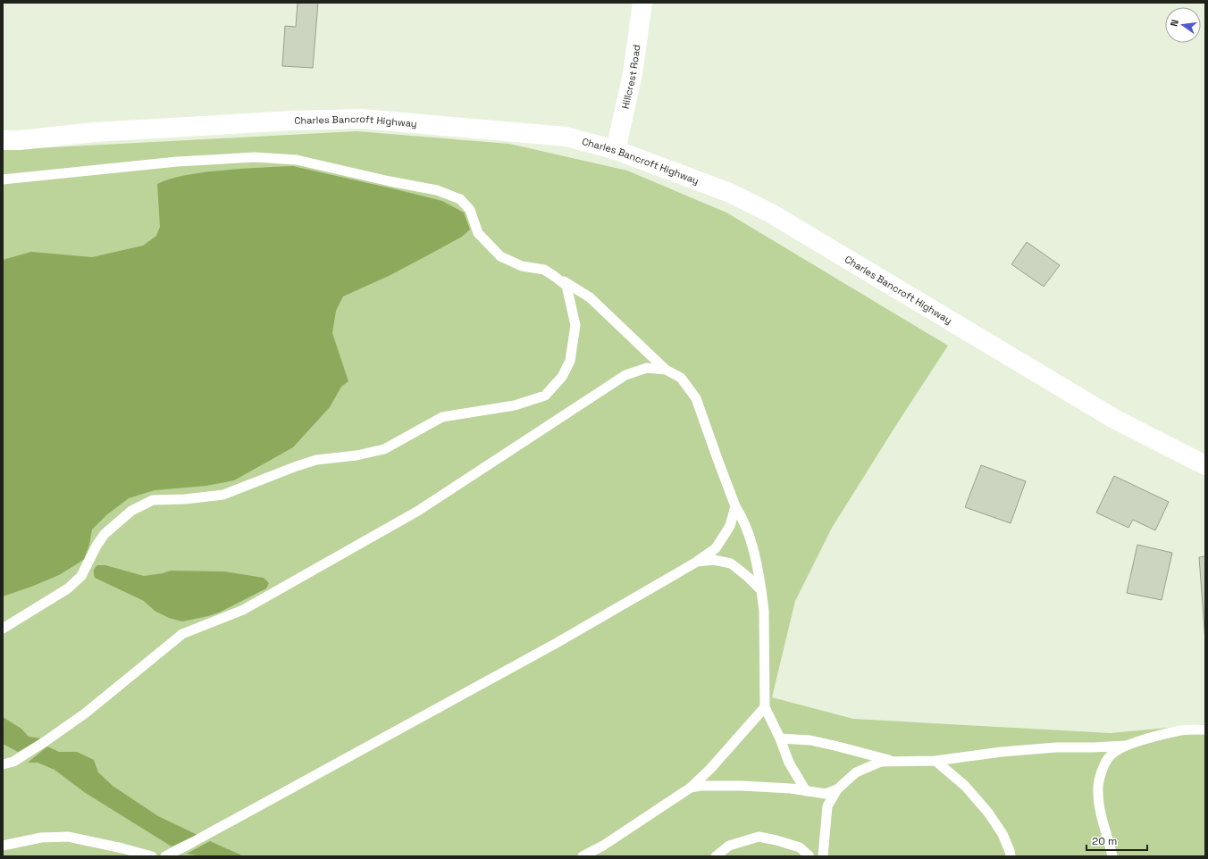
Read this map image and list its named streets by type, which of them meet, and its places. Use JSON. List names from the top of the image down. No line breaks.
{"streets":{"main road":["Hillcrest Road","Charles Bancroft Highway"]},"crossings":[["Hillcrest Road","Charles Bancroft Highway"]],"scale_bar":"20 m","north":"left"}
